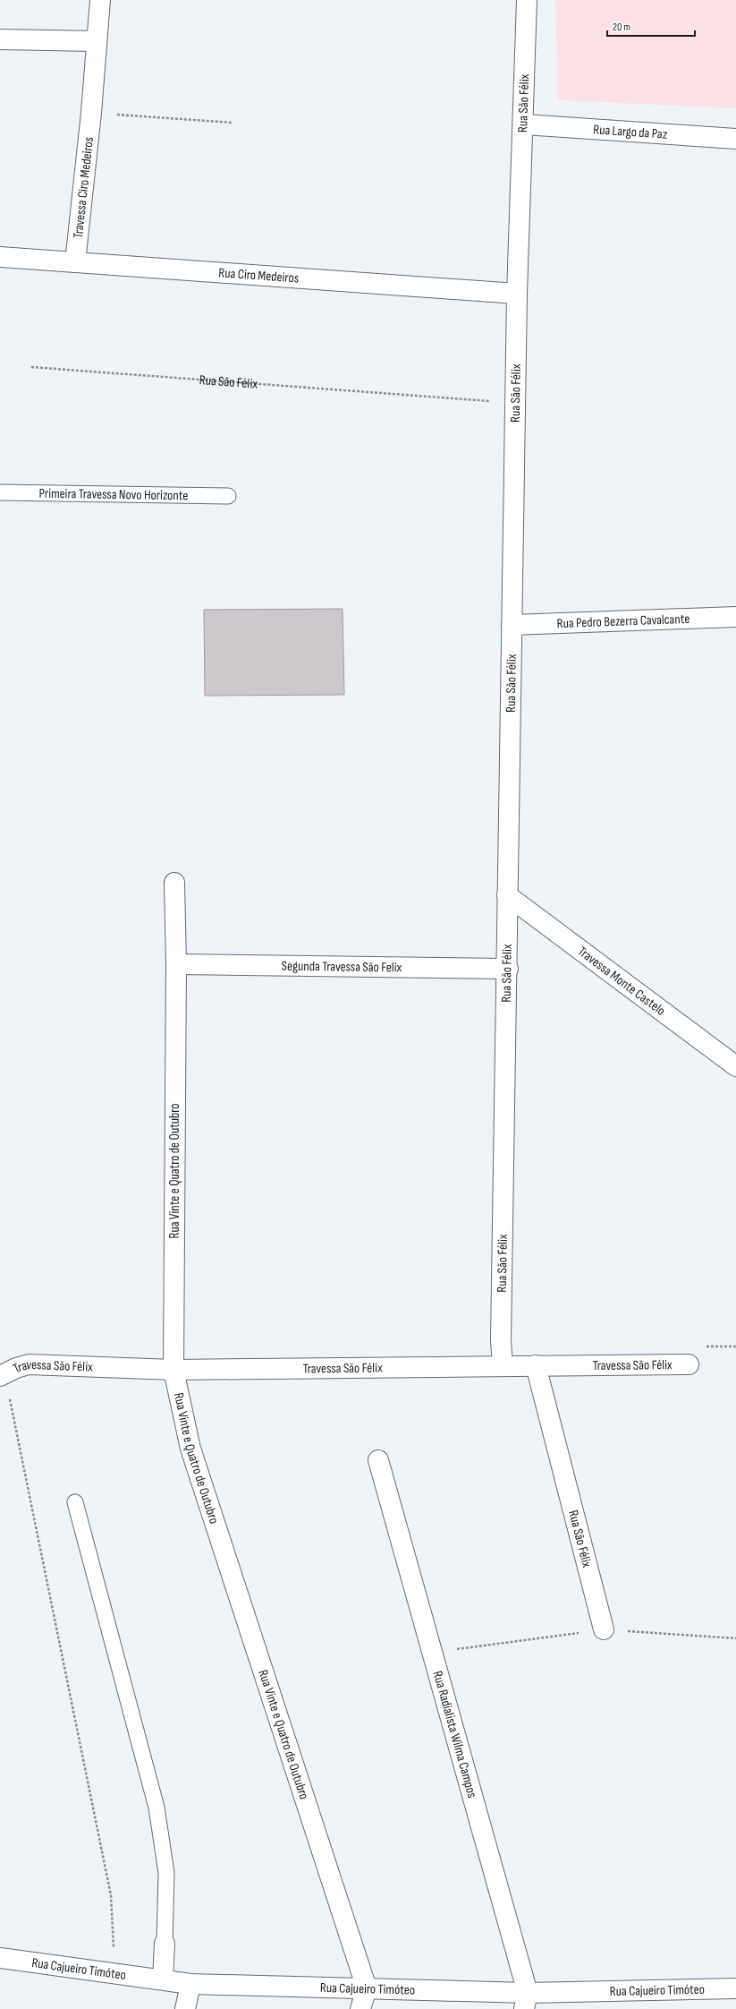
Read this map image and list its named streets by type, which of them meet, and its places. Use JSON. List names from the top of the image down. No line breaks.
{"streets":{"street":["Rua São Félix","Rua Largo da Paz","Travessa Ciro Medeiros","Rua Ciro Medeiros","Rua Pedro Bezerra Cavalcante","Segunda Travessa São Felix","Travessa Monte Castelo","Rua Vinte e Quatro de Outubro","Travessa São Félix","Rua Radialista Wilma Campos","Rua Cajueiro Timóteo"],"lane":["Primeira Travessa Novo Horizonte"]},"crossings":[["Rua São Félix","Rua Largo da Paz"],["Rua São Félix","Rua Ciro Medeiros"],["Rua São Félix","Rua Pedro Bezerra Cavalcante"],["Rua São Félix","Segunda Travessa São Felix"],["Rua São Félix","Travessa Monte Castelo"],["Rua São Félix","Travessa São Félix"],["Travessa Ciro Medeiros","Rua Ciro Medeiros"],["Segunda Travessa São Felix","Rua Vinte e Quatro de Outubro"],["Rua Vinte e Quatro de Outubro","Travessa São Félix"],["Rua Vinte e Quatro de Outubro","Rua Cajueiro Timóteo"],["Rua Radialista Wilma Campos","Rua Cajueiro Timóteo"]],"scale_bar":"20 m"}
